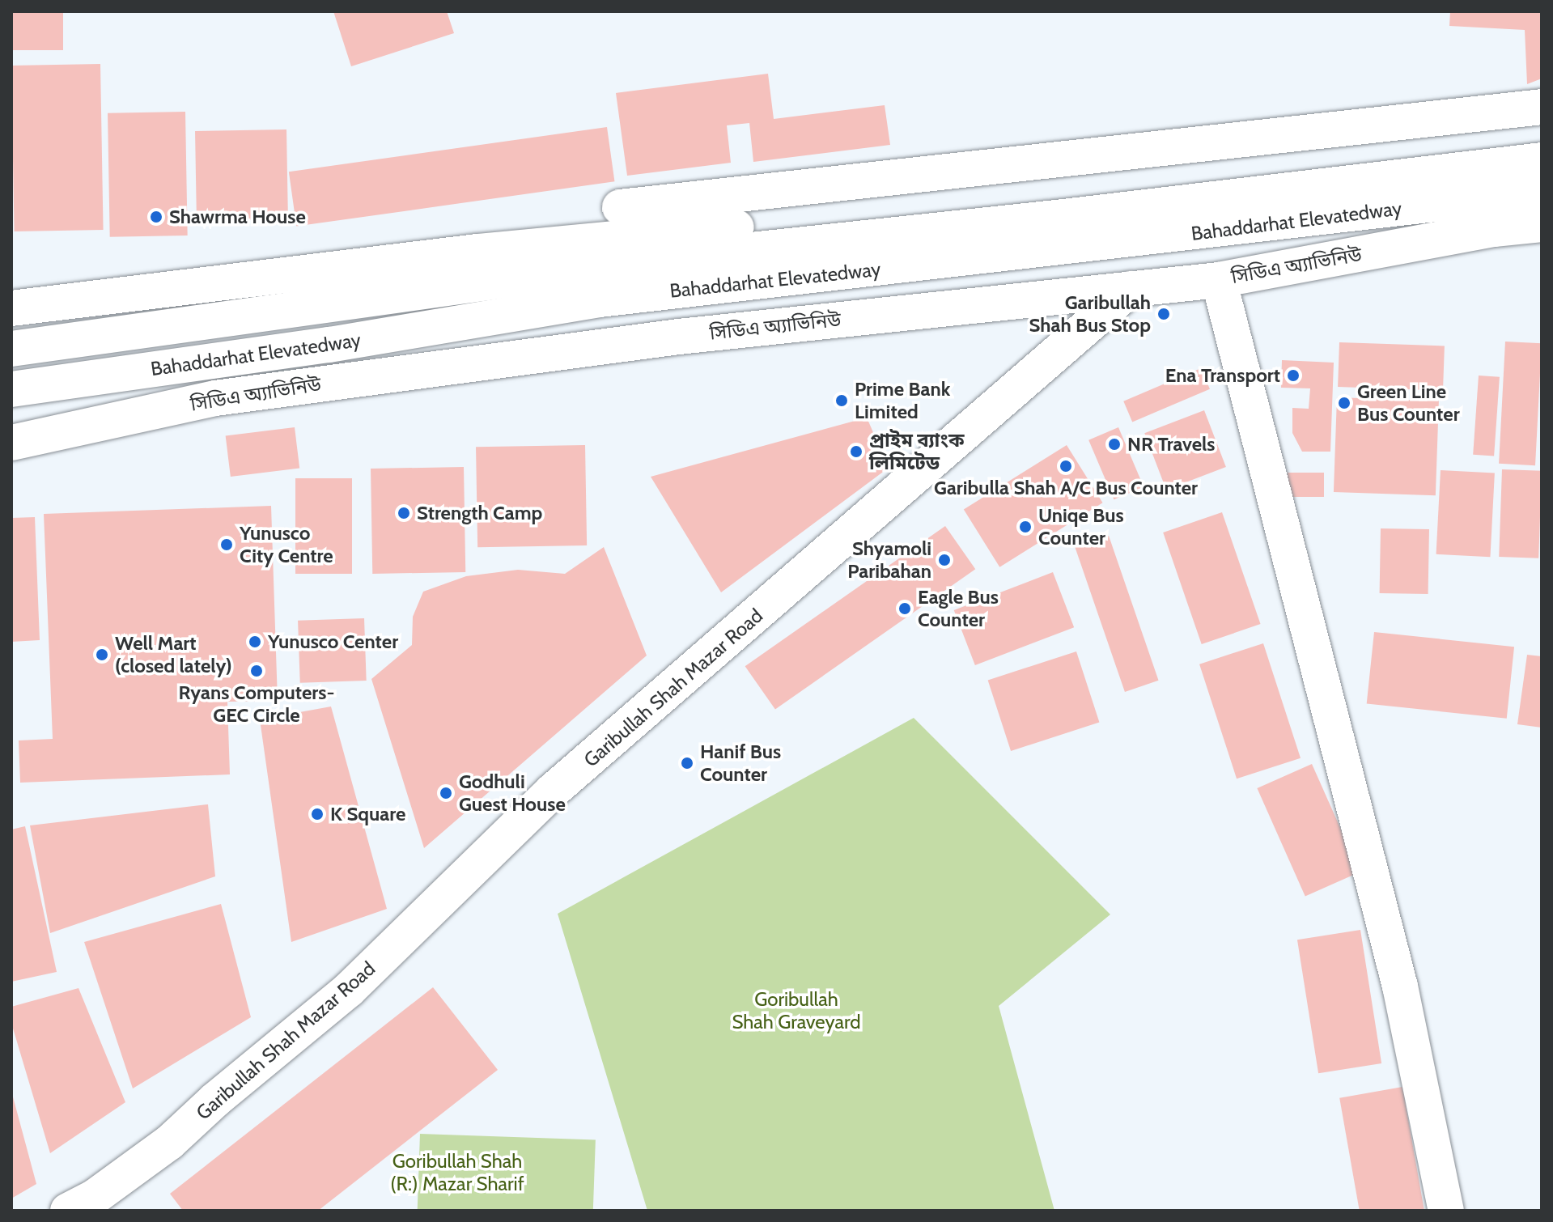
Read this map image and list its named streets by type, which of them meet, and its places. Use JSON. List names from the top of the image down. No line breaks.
{"streets":{"main road":["Bahaddarhat Elevatedway","সিডিএ অ্যাভিনিউ","Garibullah Shah Mazar Road"]},"crossings":[["সিডিএ অ্যাভিনিউ","Garibullah Shah Mazar Road"]],"parks":["Goribullah Shah Graveyard","Goribullah Shah (R:) Mazar Sharif"],"places":["Shawrma House","Garibullah Shah Bus Stop","Ena Transport","Prime Bank Limited","Green Line Bus Counter","NR Travels","প্রাইম ব্যাংক লিমিটেড","Garibulla Shah A/C Bus Counter","Strength Camp","Uniqe Bus Counter","Yunusco City Centre","Shyamoli Paribahan","Eagle Bus Counter","Yunusco Center","Well Mart (closed lately)","Ryans Computers- GEC Circle","Hanif Bus Counter","Godhuli Guest House","K Square"]}
